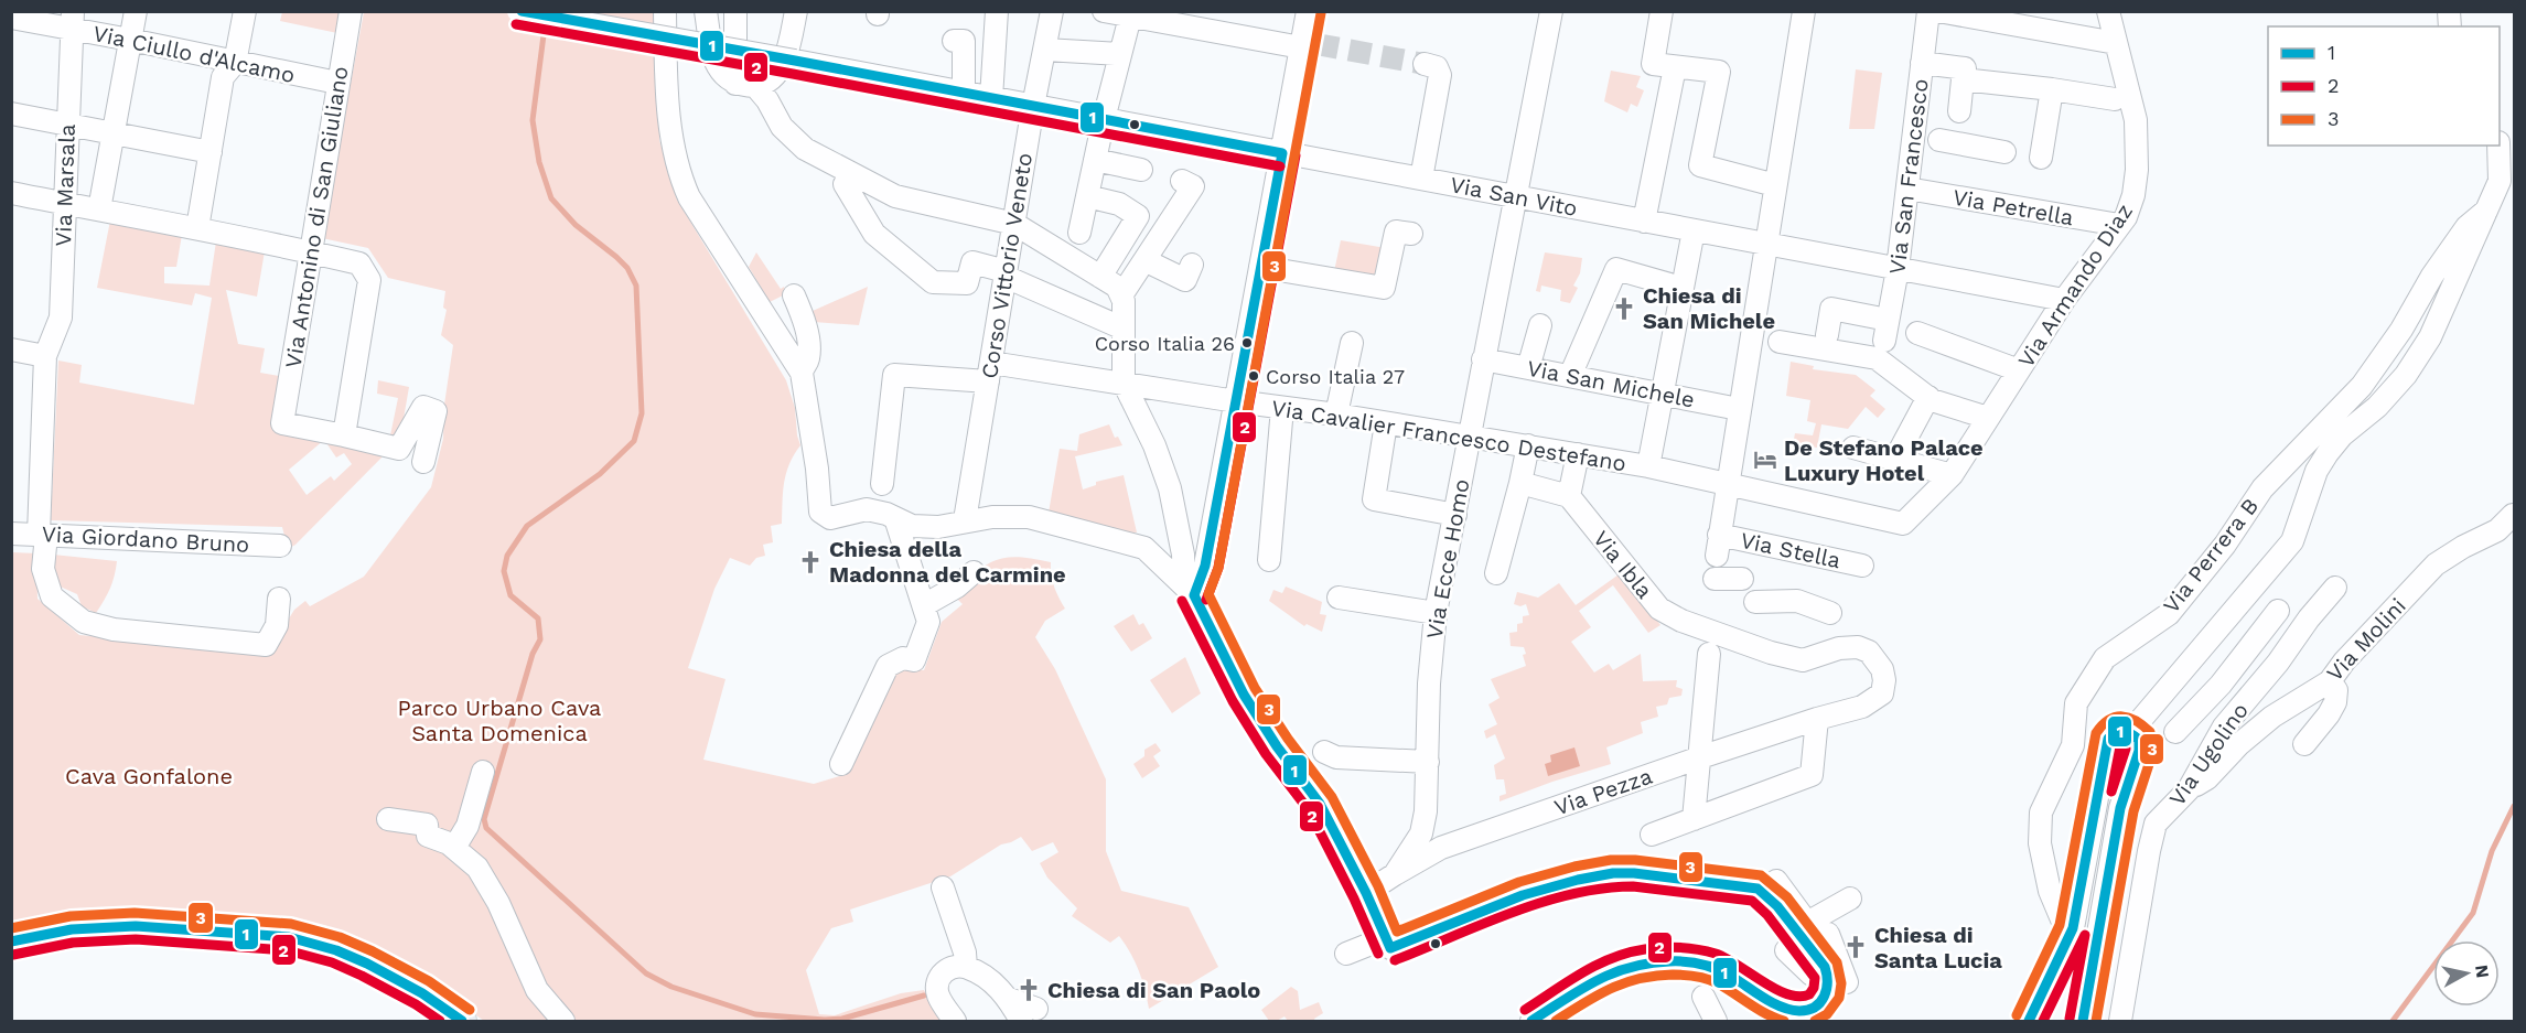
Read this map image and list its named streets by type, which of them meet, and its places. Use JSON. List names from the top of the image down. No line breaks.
{"streets":{"street":["Via Ciullo d'Alcamo","Via San Francesco","Via Marsala","Via San Vito","Via Petrella","Via Antonino di San Giuliano","Corso Vittorio Veneto","Via Armando Diaz","Via San Michele","Via Cavalier Francesco Destefano","Via Giordano Bruno","Via Stella","Via Perrera B","Via Ecce Homo","Via Ibla","Via Molini","Via Ugolino","Via Pezza"]},"crossings":[["Via Ciullo d'Alcamo","Via Marsala"],["Via Ciullo d'Alcamo","Via Antonino di San Giuliano"],["Via San Francesco","Via San Vito"],["Via San Francesco","Via Petrella"],["Via San Vito","Corso Vittorio Veneto"],["Via San Vito","Via Armando Diaz"],["Via San Vito","Via Ecce Homo"],["Via Petrella","Via Armando Diaz"],["Corso Vittorio Veneto","Via Cavalier Francesco Destefano"],["Via Armando Diaz","Via Cavalier Francesco Destefano"],["Via San Michele","Via Ecce Homo"],["Via Cavalier Francesco Destefano","Via Stella"],["Via Cavalier Francesco Destefano","Via Ecce Homo"],["Via Ecce Homo","Via Pezza"],["Via Ibla","Via Pezza"],["Via Molini","Via Ugolino"]],"parks":["Parco Urbano Cava Santa Domenica","Cava Gonfalone"],"places":{"church":["Chiesa di San Michele","Chiesa della Madonna del Carmine","Chiesa di Santa Lucia","Chiesa di San Paolo"],"other":["Corso Italia 26","Corso Italia 27"],"hotel":["De Stefano Palace Luxury Hotel"]},"lines":["transit line 1","transit line 3","transit line 2"],"legend":["1","2","3"],"north":"right"}
